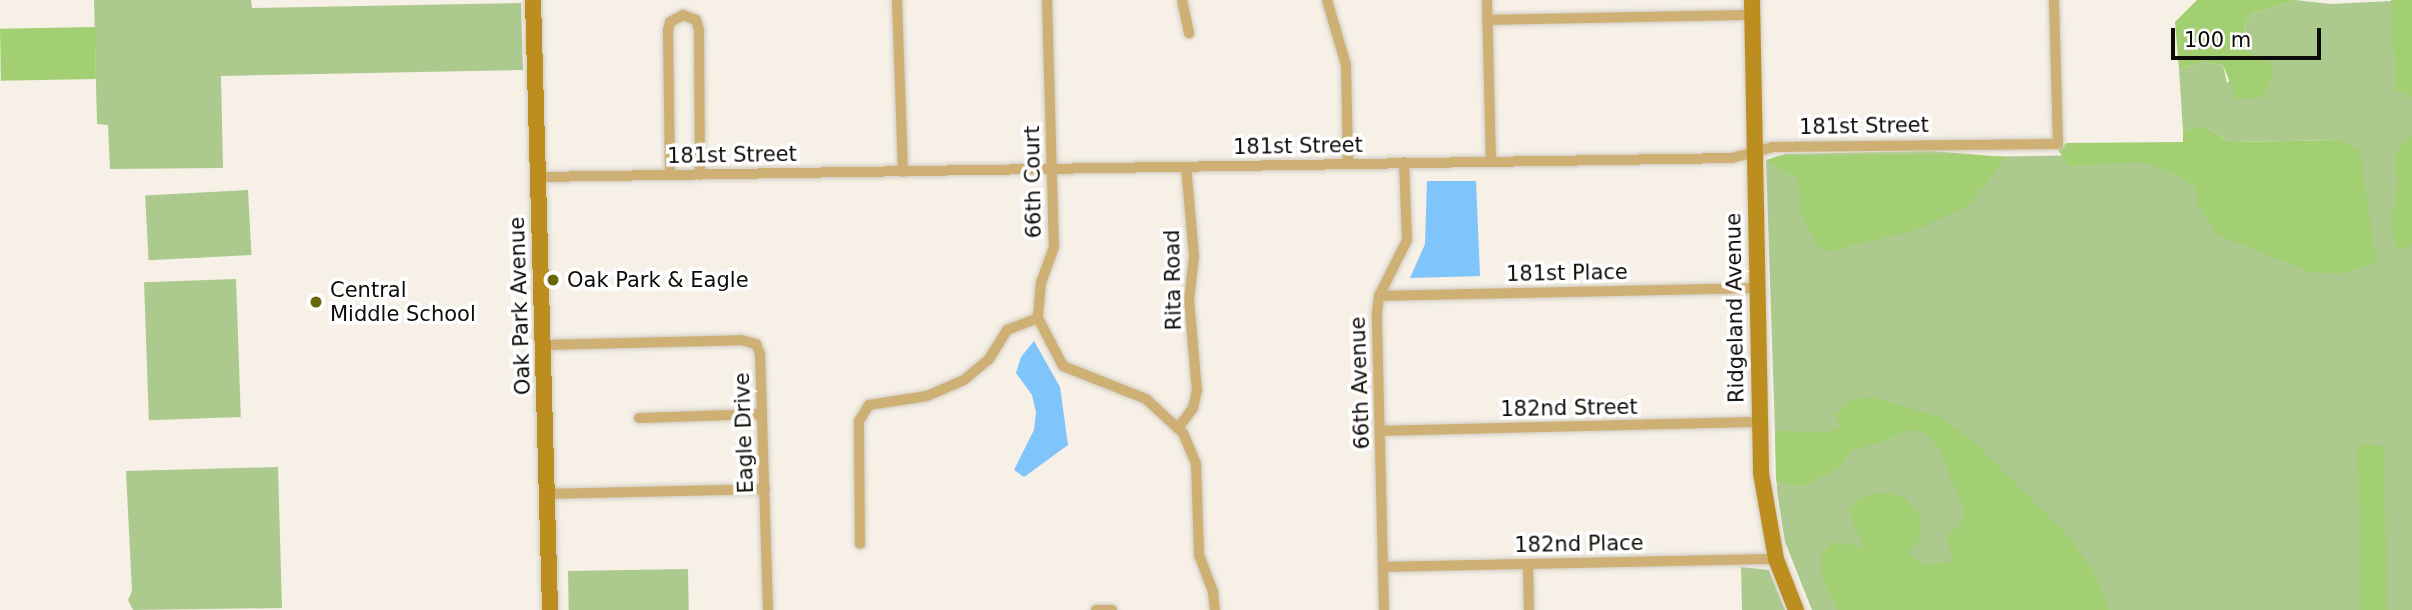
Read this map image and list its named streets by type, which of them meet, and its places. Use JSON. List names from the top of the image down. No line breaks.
{"streets":{"street":["181st Street","66th Court","181st Place","Rita Road","Oak Park Avenue","Ridgeland Avenue","66th Avenue","182nd Street","Eagle Drive","182nd Place"]},"crossings":[["181st Street","66th Court"],["181st Street","Rita Road"],["181st Street","Oak Park Avenue"],["181st Street","Ridgeland Avenue"],["181st Street","66th Avenue"],["181st Place","Ridgeland Avenue"],["181st Place","66th Avenue"],["Oak Park Avenue","Eagle Drive"],["Ridgeland Avenue","182nd Street"],["Ridgeland Avenue","182nd Place"],["66th Avenue","182nd Street"],["66th Avenue","182nd Place"]],"places":["Oak Park & Eagle","Central Middle School"],"scale_bar":"100 m"}
